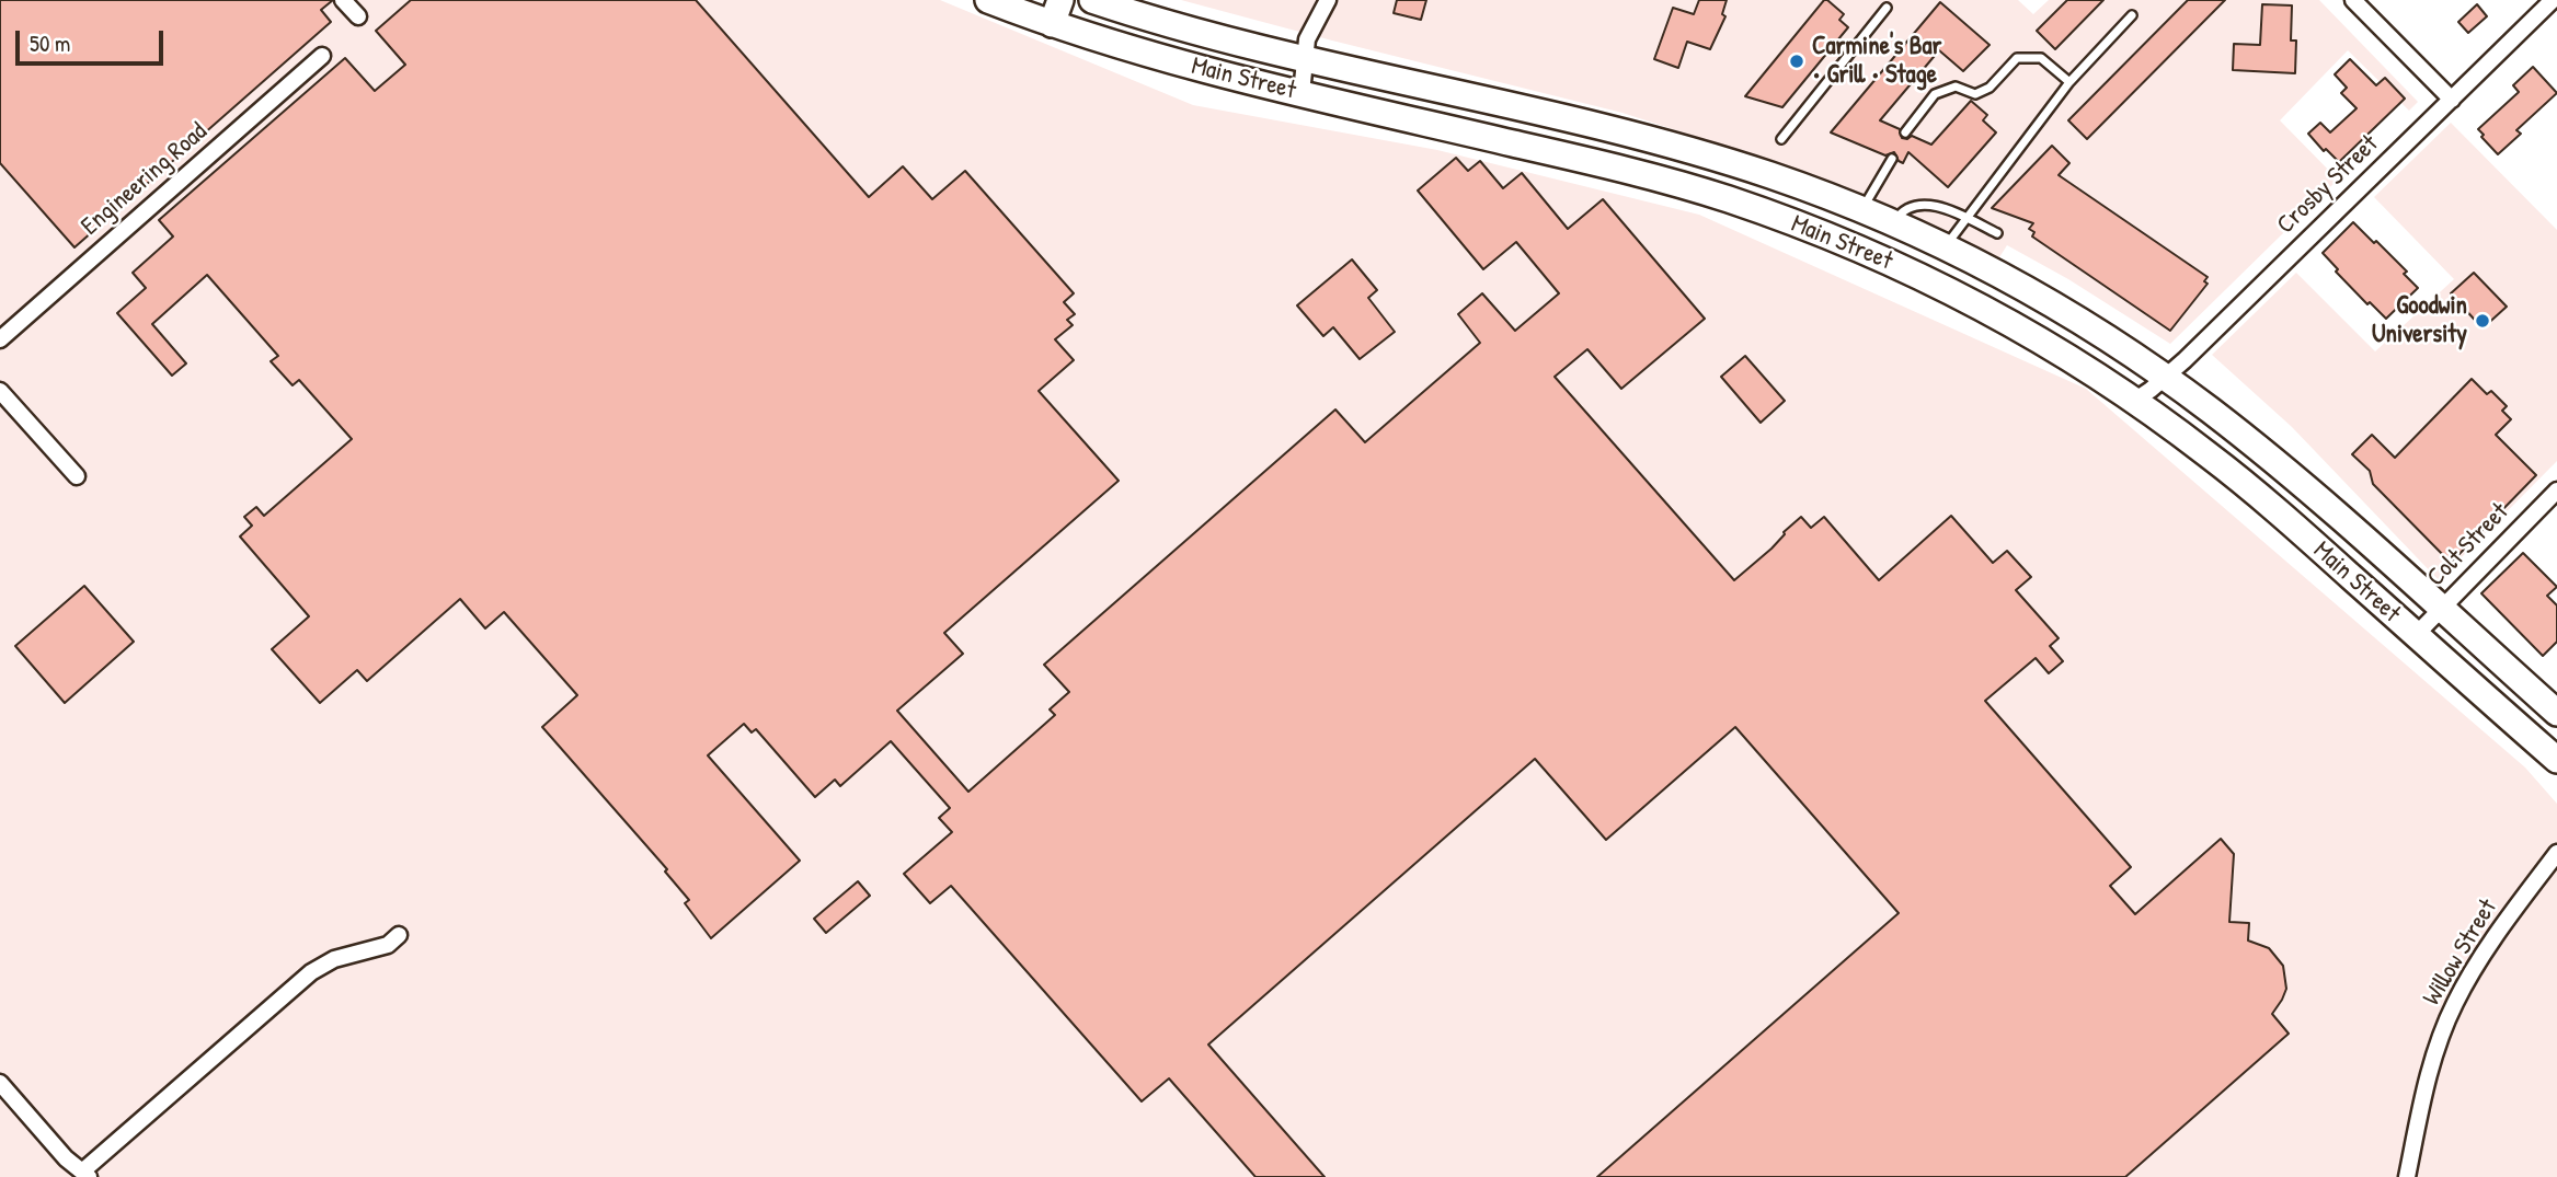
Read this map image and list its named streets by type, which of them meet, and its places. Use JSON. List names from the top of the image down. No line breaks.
{"streets":{"main road":["Main Street"],"street":["Engineering Road","Crosby Street","Colt Street","Willow Street"]},"crossings":[["Main Street","Crosby Street"],["Main Street","Colt Street"]],"places":["Carmine's Bar • Grill • Stage","Goodwin University"],"scale_bar":"50 m"}
